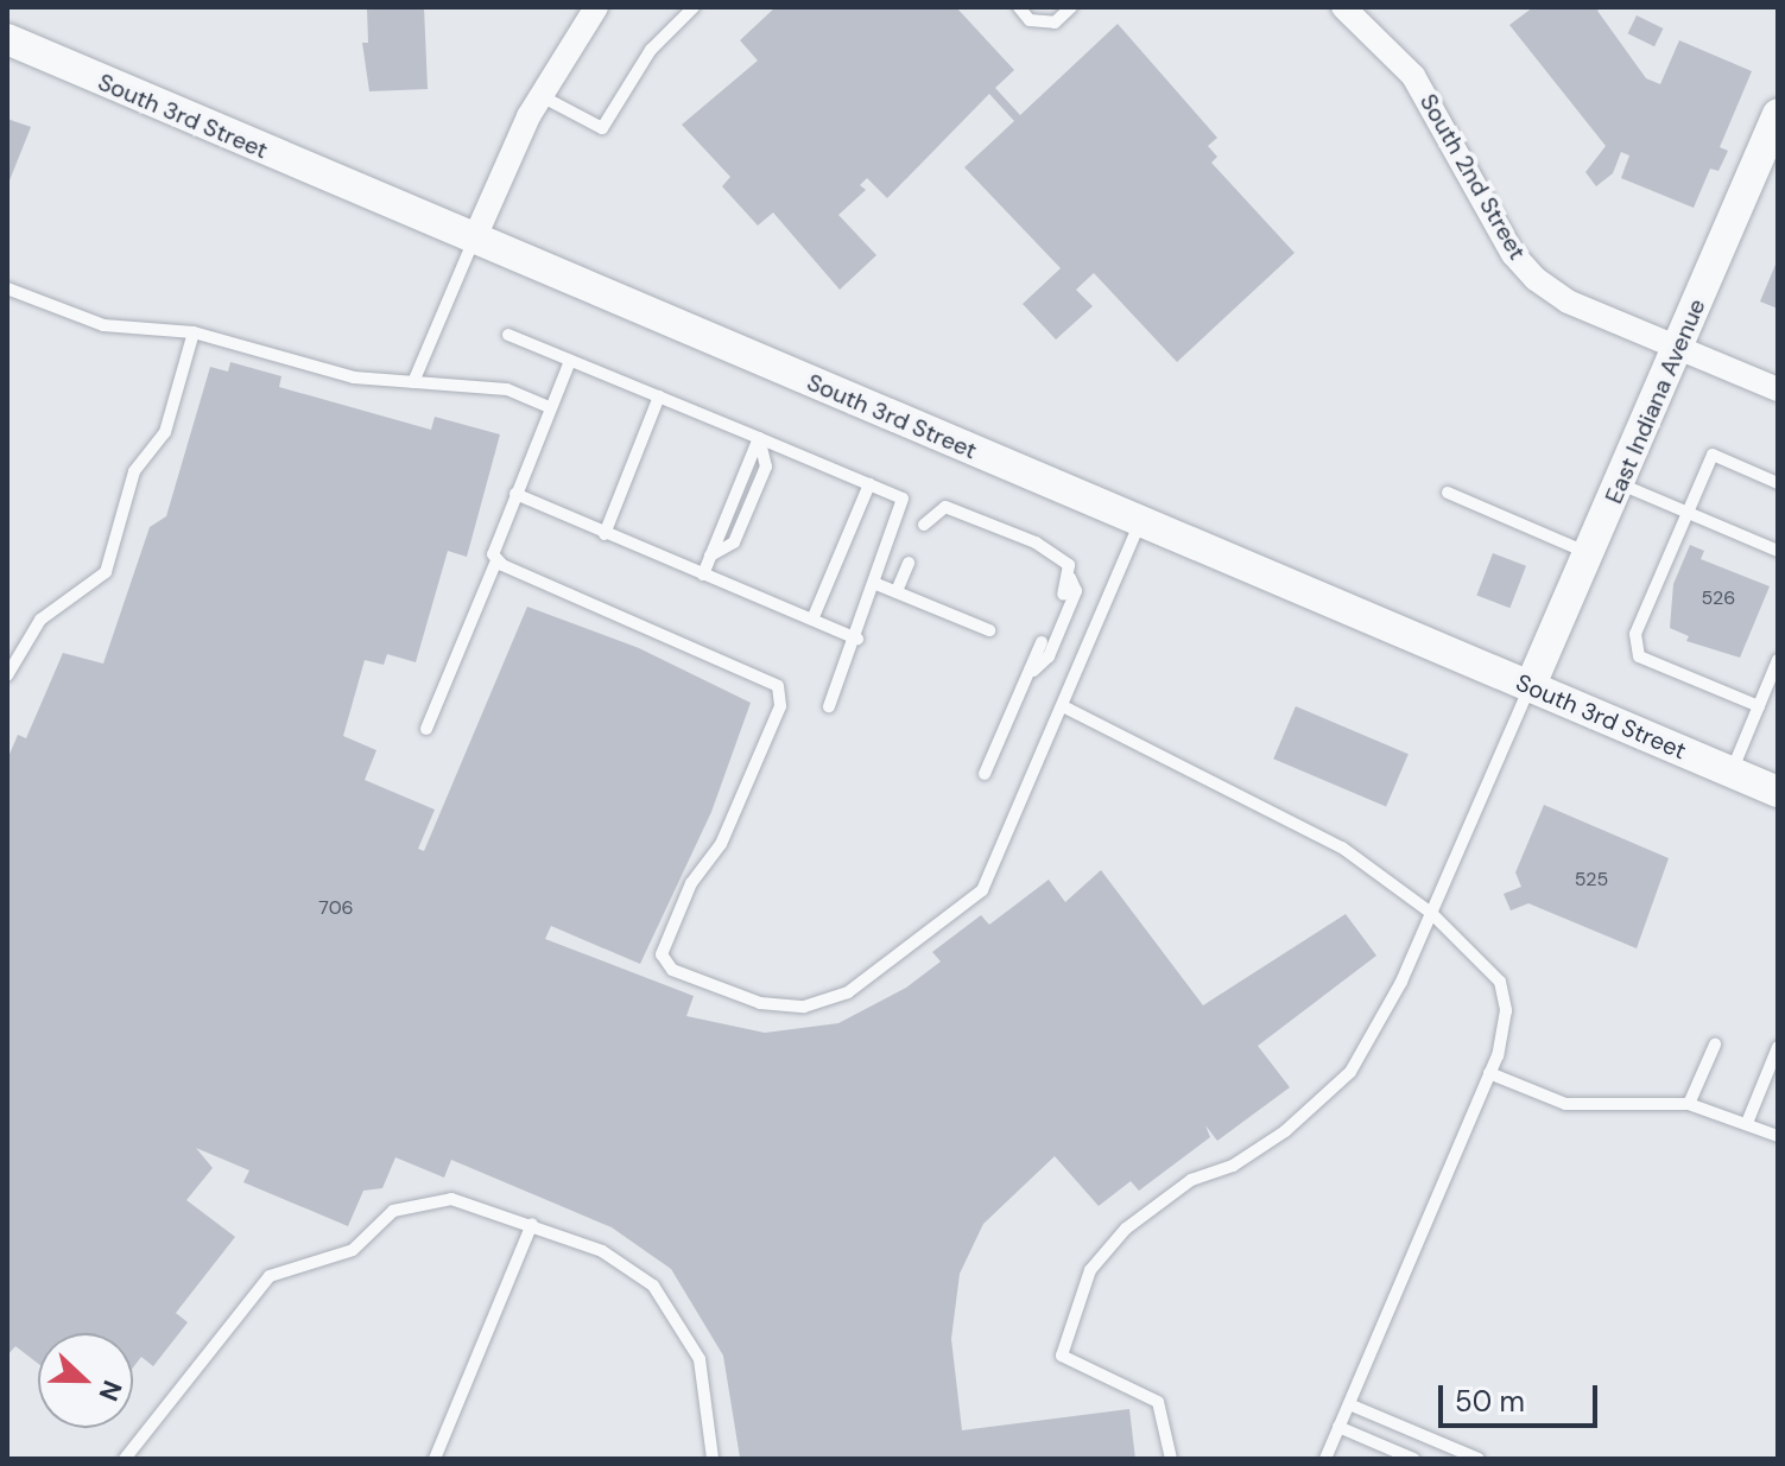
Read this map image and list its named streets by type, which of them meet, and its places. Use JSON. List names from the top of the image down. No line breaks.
{"streets":{"street":["South 3rd Street","South 2nd Street","East Indiana Avenue"]},"crossings":[["South 3rd Street","East Indiana Avenue"],["South 2nd Street","East Indiana Avenue"]],"house_numbers":["526","525","706"],"scale_bar":"50 m","north":"right"}
